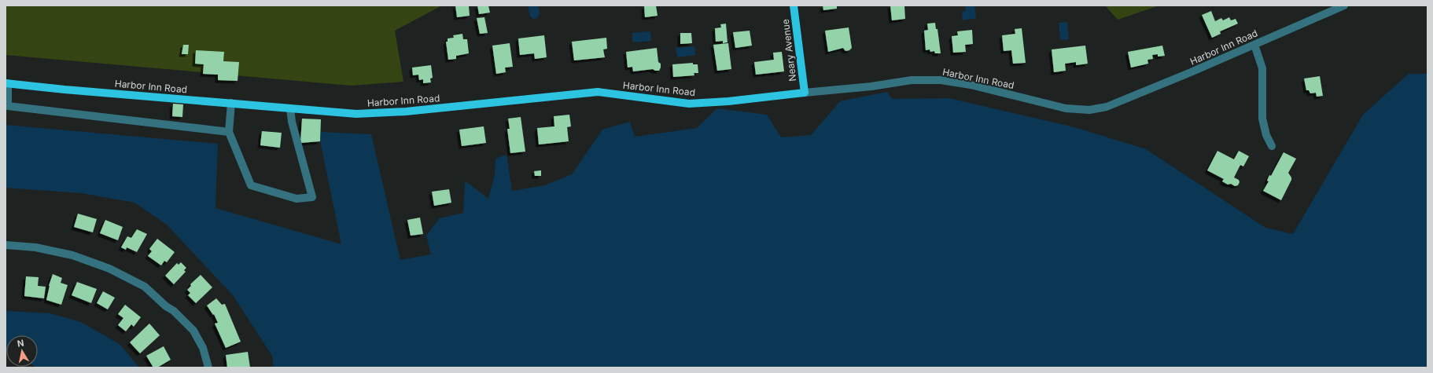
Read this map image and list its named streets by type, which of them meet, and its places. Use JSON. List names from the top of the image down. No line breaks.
{"streets":{"main road":["Harbor Inn Road","Neary Avenue"]},"crossings":[["Harbor Inn Road","Neary Avenue"]],"north":"top"}
